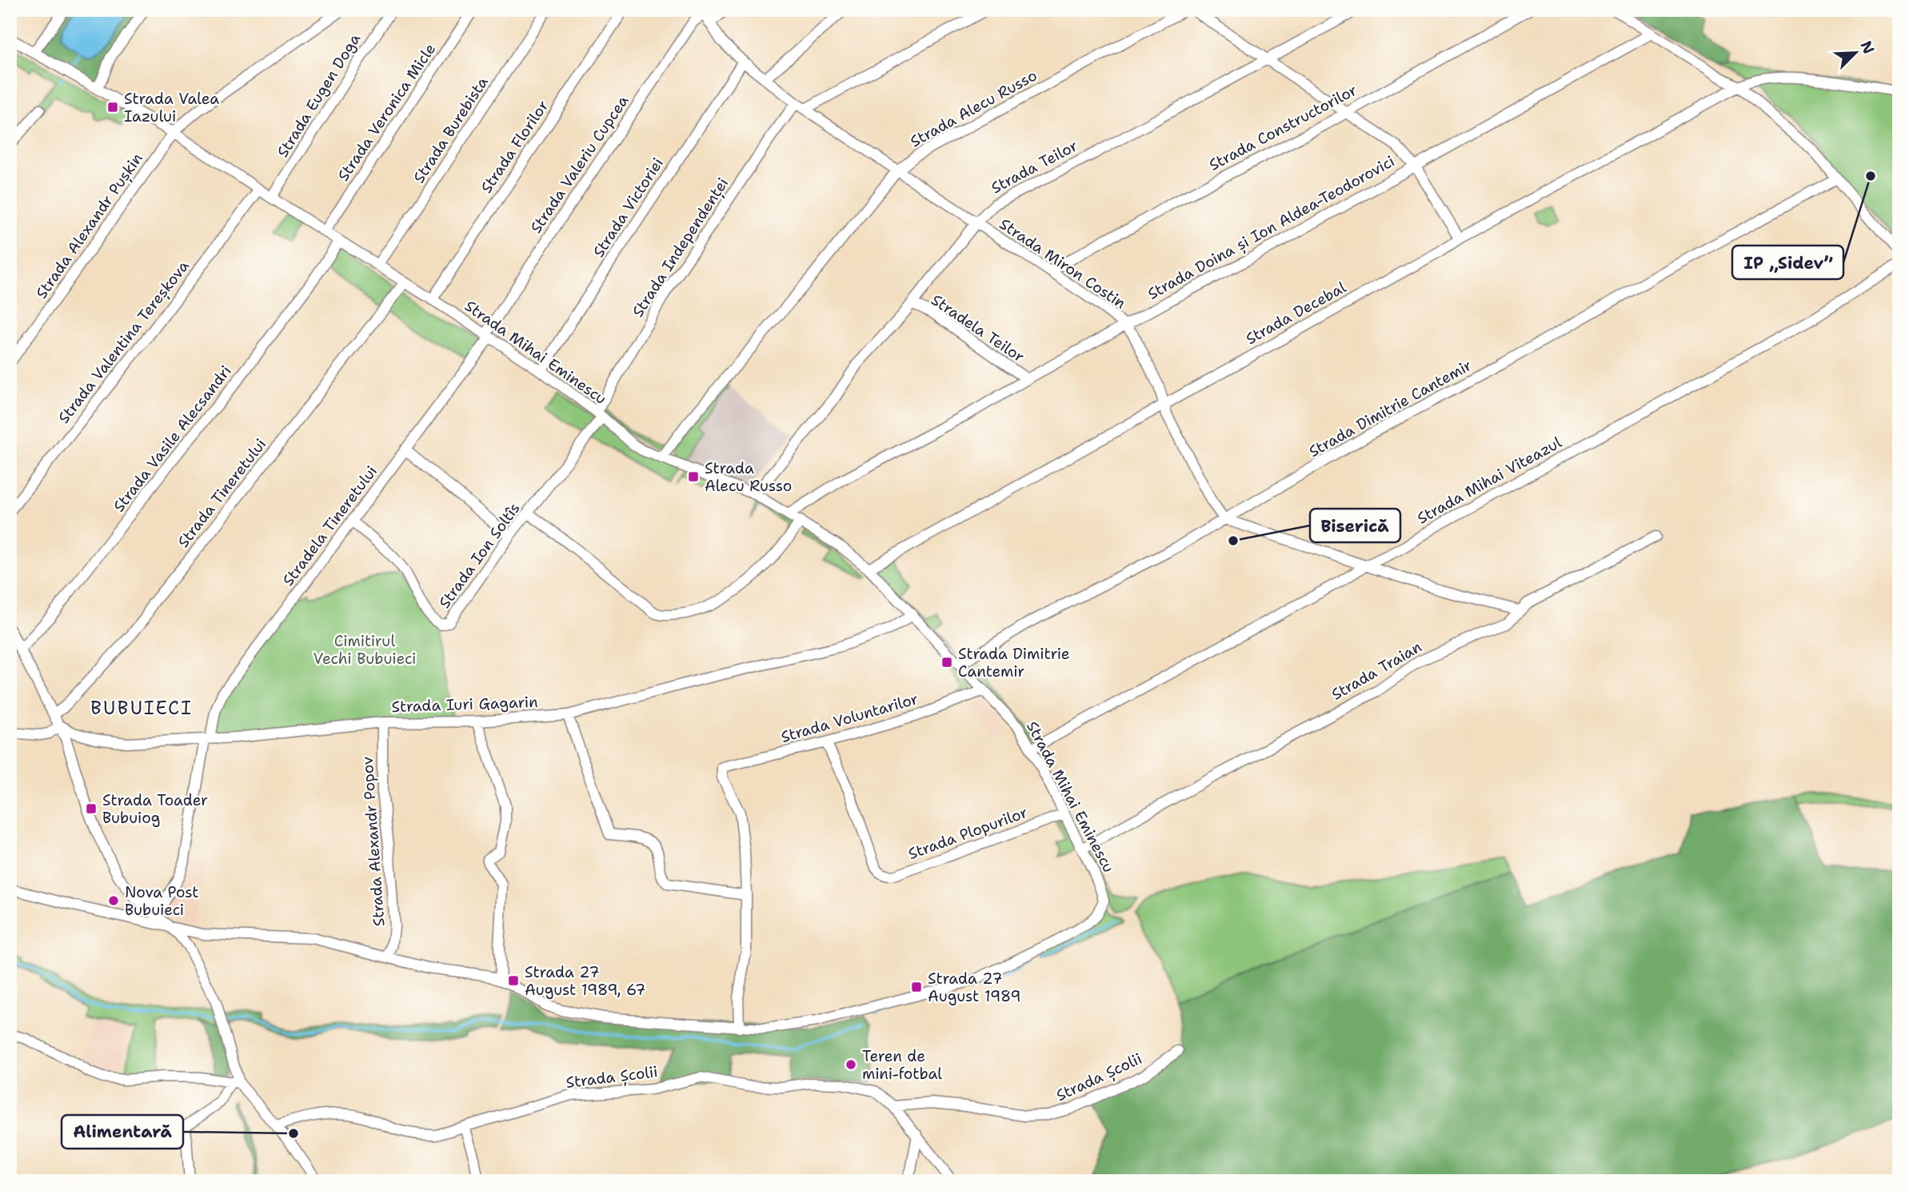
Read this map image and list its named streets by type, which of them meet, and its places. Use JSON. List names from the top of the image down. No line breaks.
{"streets":{"street":["Strada Eugen Doga","Strada Alecu Russo","Strada Veronica Micle","Strada Constructorilor","Strada Burebista","Strada Florilor","Strada Valeriu Cupcea","Strada Teilor","Strada Victoriei","Strada Alexandr Pușkin","Strada Doina și Ion Aldea-Teodorovici","Strada Independenței","Strada Miron Costin","Strada Decebal","Stradela Teilor","Strada Valentina Tereșkova","Strada Mihai Eminescu","Strada Dimitrie Cantemir","Strada Vasile Alecsandri","Strada Mihai Viteazul","Strada Tineretului","Stradela Tineretului","Strada Ion Soltîs","Strada Traian","Strada Iuri Gagarin","Strada Voluntarilor","Strada Plopurilor","Strada Alexandr Popov","Strada Școlii"]},"crossings":[["Strada Eugen Doga","Strada Mihai Eminescu"],["Strada Alecu Russo","Strada Miron Costin"],["Strada Alecu Russo","Strada Mihai Eminescu"],["Strada Veronica Micle","Strada Mihai Eminescu"],["Strada Constructorilor","Strada Miron Costin"],["Strada Burebista","Strada Mihai Eminescu"],["Strada Florilor","Strada Mihai Eminescu"],["Strada Valeriu Cupcea","Strada Miron Costin"],["Strada Valeriu Cupcea","Strada Mihai Eminescu"],["Strada Valeriu Cupcea","Stradela Tineretului"],["Strada Teilor","Strada Miron Costin"],["Strada Teilor","Stradela Teilor"],["Strada Teilor","Strada Mihai Eminescu"],["Strada Victoriei","Strada Miron Costin"],["Strada Victoriei","Strada Mihai Eminescu"],["Strada Alexandr Pușkin","Strada Mihai Eminescu"],["Strada Doina și Ion Aldea-Teodorovici","Strada Miron Costin"],["Strada Doina și Ion Aldea-Teodorovici","Stradela Teilor"],["Strada Doina și Ion Aldea-Teodorovici","Strada Mihai Eminescu"],["Strada Independenței","Strada Miron Costin"],["Strada Independenței","Strada Mihai Eminescu"],["Strada Independenței","Strada Ion Soltîs"],["Strada Miron Costin","Strada Decebal"],["Strada Miron Costin","Strada Dimitrie Cantemir"],["Strada Decebal","Strada Mihai Eminescu"],["Strada Valentina Tereșkova","Strada Mihai Eminescu"],["Strada Mihai Eminescu","Strada Dimitrie Cantemir"],["Strada Mihai Eminescu","Strada Vasile Alecsandri"],["Strada Mihai Eminescu","Strada Mihai Viteazul"],["Strada Mihai Eminescu","Strada Tineretului"],["Strada Mihai Eminescu","Stradela Tineretului"],["Strada Mihai Eminescu","Strada Ion Soltîs"],["Strada Mihai Eminescu","Strada Traian"],["Strada Mihai Eminescu","Strada Iuri Gagarin"],["Strada Mihai Eminescu","Strada Voluntarilor"],["Strada Mihai Eminescu","Strada Plopurilor"],["Stradela Tineretului","Strada Ion Soltîs"],["Stradela Tineretului","Strada Iuri Gagarin"],["Strada Iuri Gagarin","Strada Alexandr Popov"],["Strada Voluntarilor","Strada Plopurilor"]],"districts":["BUBUIECI"],"parks":["Cimitirul Vechi Bubuieci"],"places":{"transit":["Strada Valea Iazului","Strada Alecu Russo","Strada Dimitrie Cantemir","Strada Toader Bubuiog","Strada 27 August 1989, 67","Strada 27 August 1989"],"other":["IP „Sidev”","Biserică","Nova Post Bubuieci","Teren de mini-fotbal","Alimentară"]},"north":"top right"}
